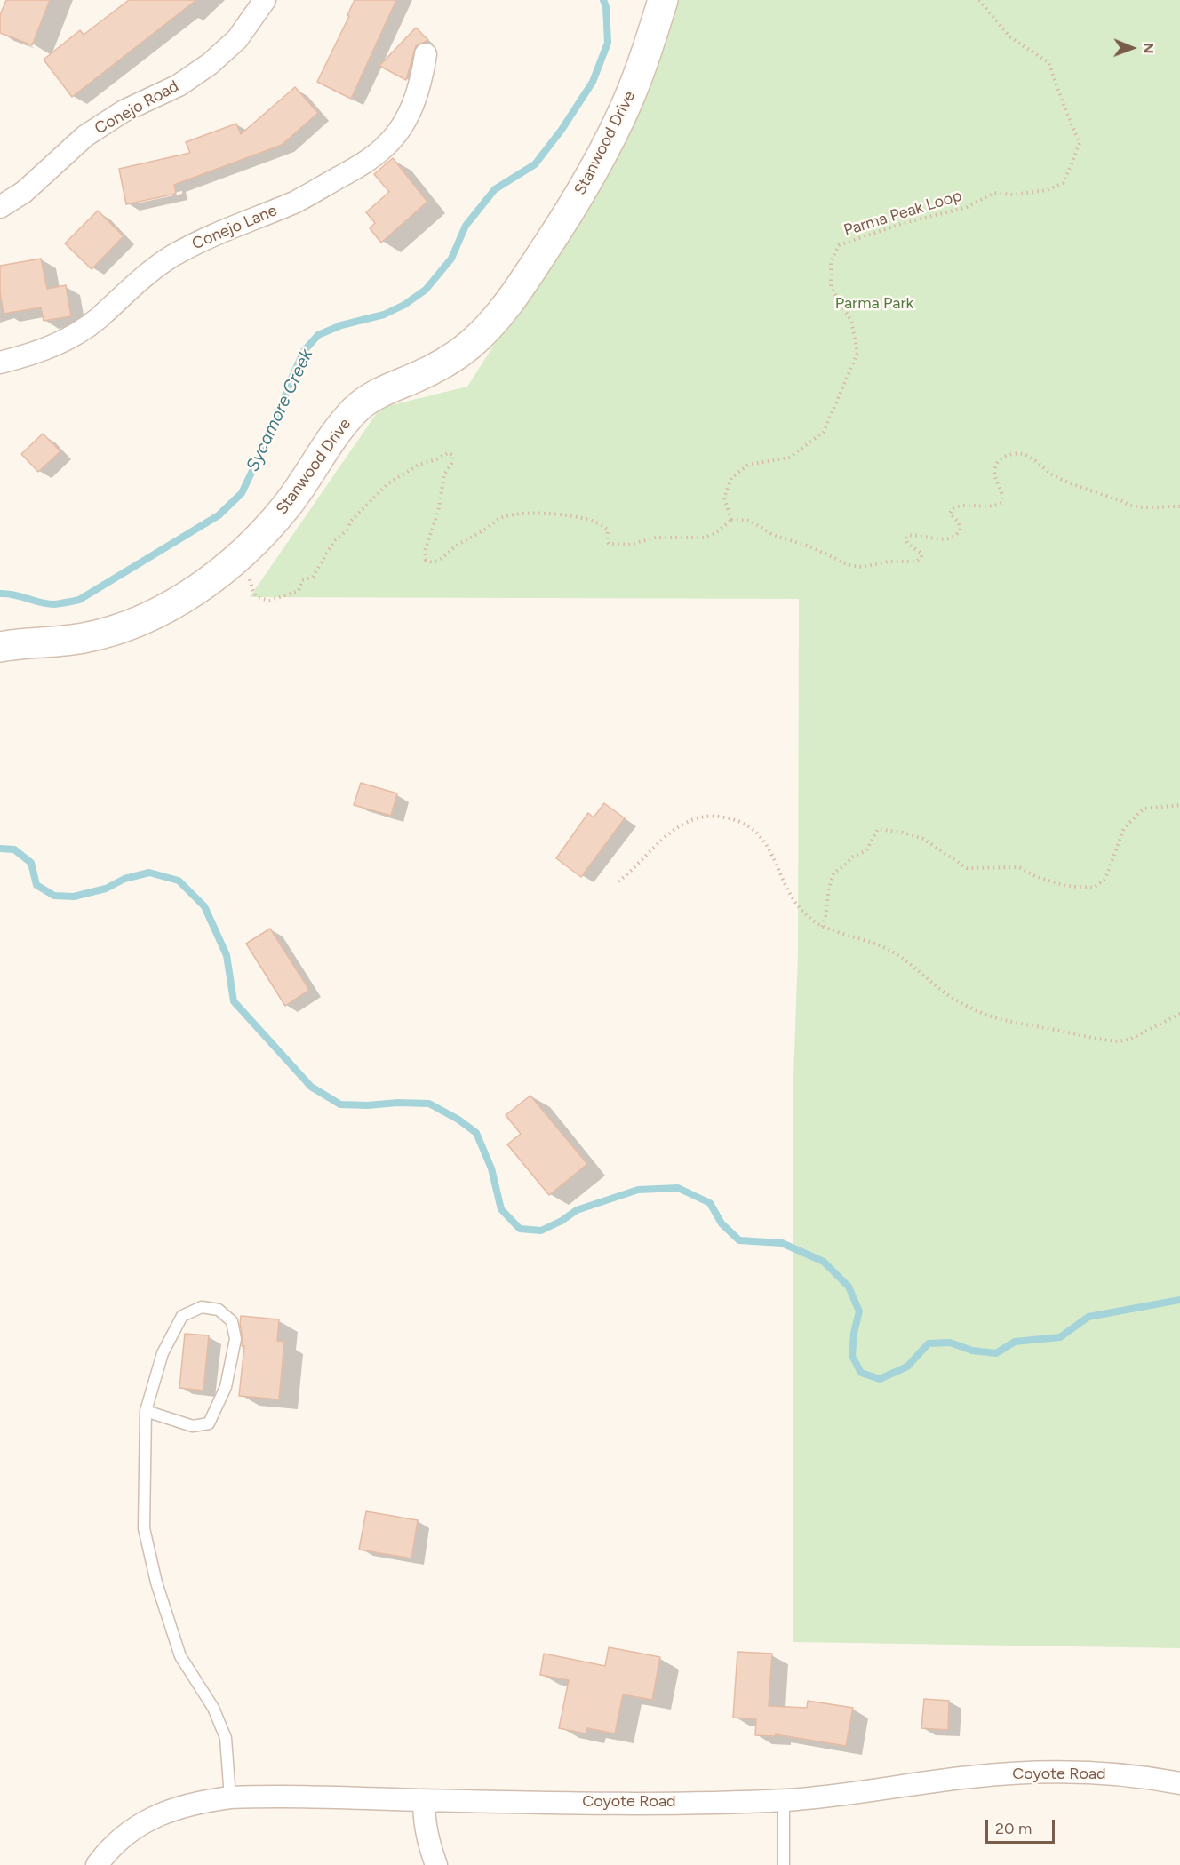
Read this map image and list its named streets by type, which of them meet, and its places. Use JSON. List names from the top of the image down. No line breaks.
{"streets":{"main road":["Stanwood Drive"],"street":["Conejo Road","Conejo Lane","Coyote Road"],"path":["Parma Peak Loop"]},"water":["Sycamore Creek"],"parks":["Parma Park"],"scale_bar":"20 m","north":"right"}
